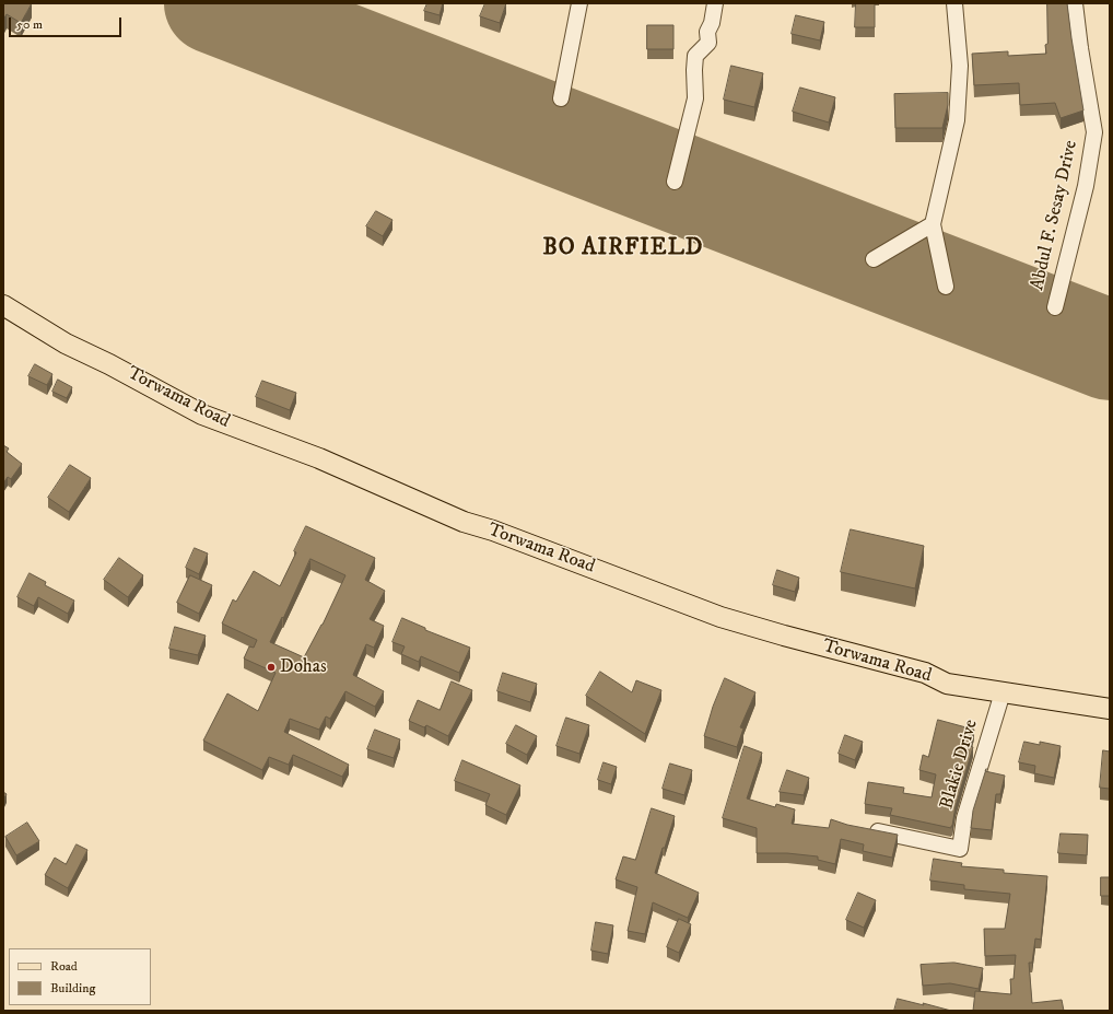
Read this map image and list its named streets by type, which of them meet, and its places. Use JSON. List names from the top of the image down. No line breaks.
{"streets":{"main road":["Torwama Road"],"street":["Abdul F. Sesay Drive","Blakie Drive"]},"crossings":[["Torwama Road","Blakie Drive"]],"districts":["BO AIRFIELD"],"places":["Dohas"],"legend":["Road","Building"],"scale_bar":"50 m"}
